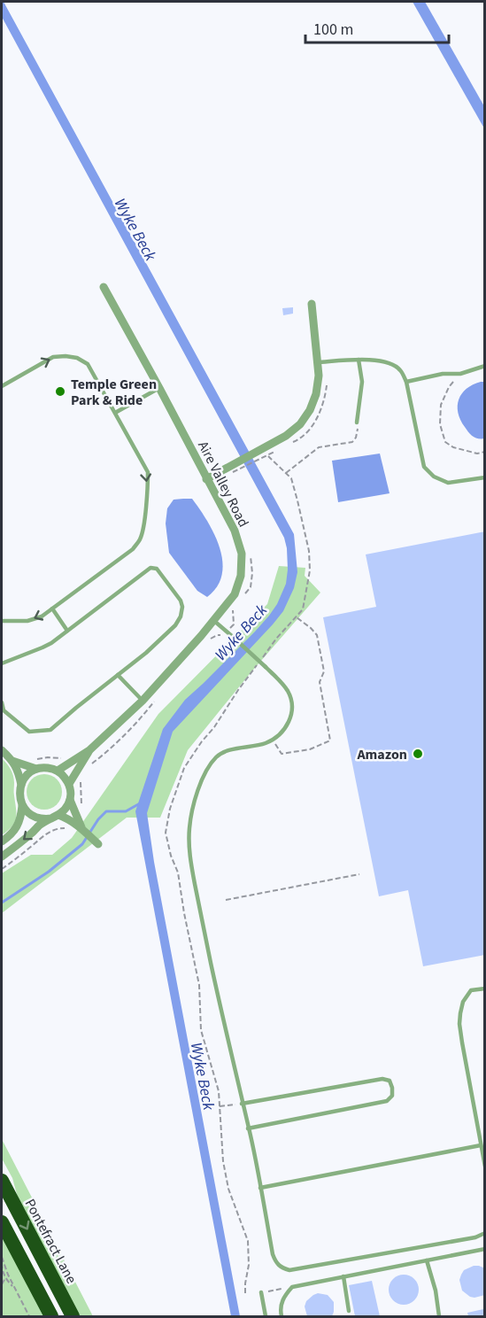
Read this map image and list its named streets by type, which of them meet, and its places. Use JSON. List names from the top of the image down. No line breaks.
{"streets":{"highway":["Pontefract Lane"],"street":["Aire Valley Road"]},"water":["Wyke Beck"],"places":["Temple Green Park & Ride","Amazon"],"scale_bar":"100 m"}
